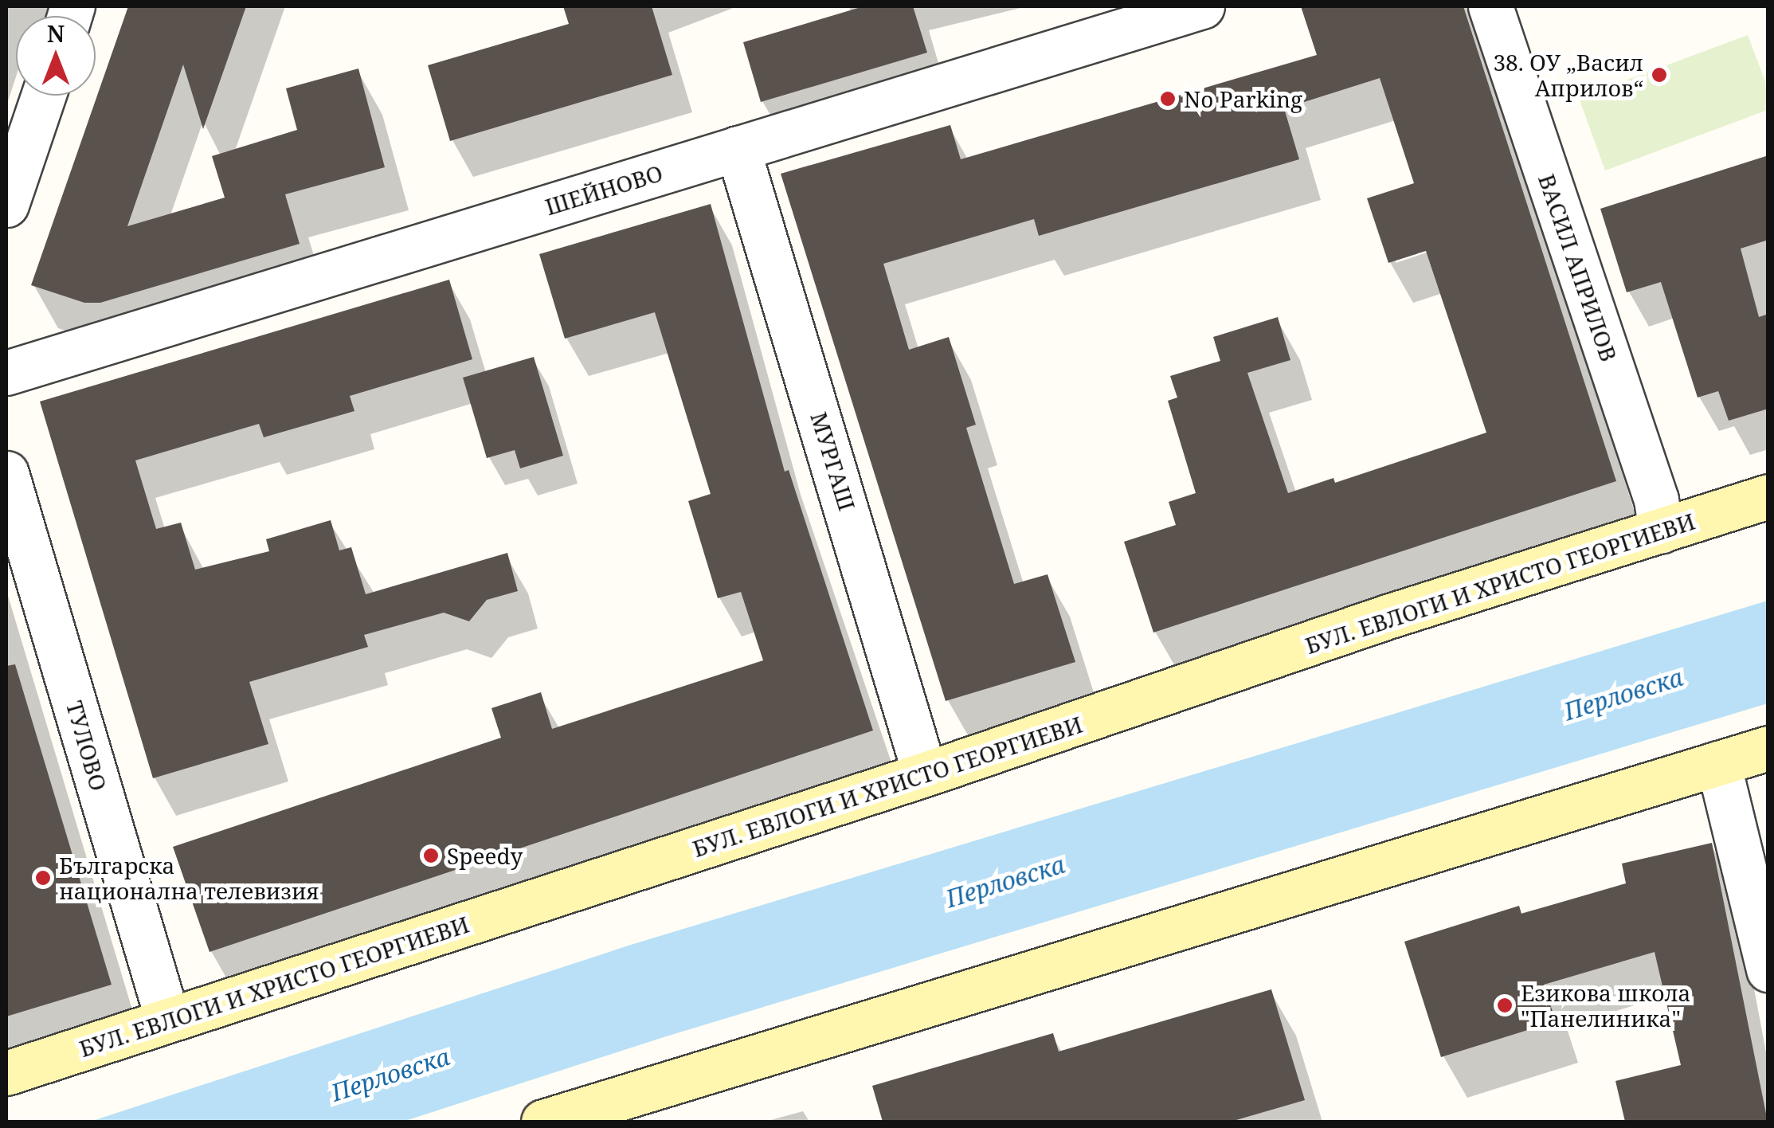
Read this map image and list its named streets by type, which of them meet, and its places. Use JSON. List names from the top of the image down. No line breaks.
{"streets":{"main road":["БУЛ. ЕВЛОГИ И ХРИСТО ГЕОРГИЕВИ"],"street":["ШЕЙНОВО","ВАСИЛ АПРИЛОВ","МУРГАШ","ТУЛОВО"]},"crossings":[["ШЕЙНОВО","МУРГАШ"],["ВАСИЛ АПРИЛОВ","БУЛ. ЕВЛОГИ И ХРИСТО ГЕОРГИЕВИ"],["МУРГАШ","БУЛ. ЕВЛОГИ И ХРИСТО ГЕОРГИЕВИ"],["БУЛ. ЕВЛОГИ И ХРИСТО ГЕОРГИЕВИ","ТУЛОВО"]],"water":["Перловска"],"places":["38. ОУ „Васил Априлов“","No Parking","Speedy","Българска национална телевизия","Езикова школа \"Панелиника\""],"north":"top"}
